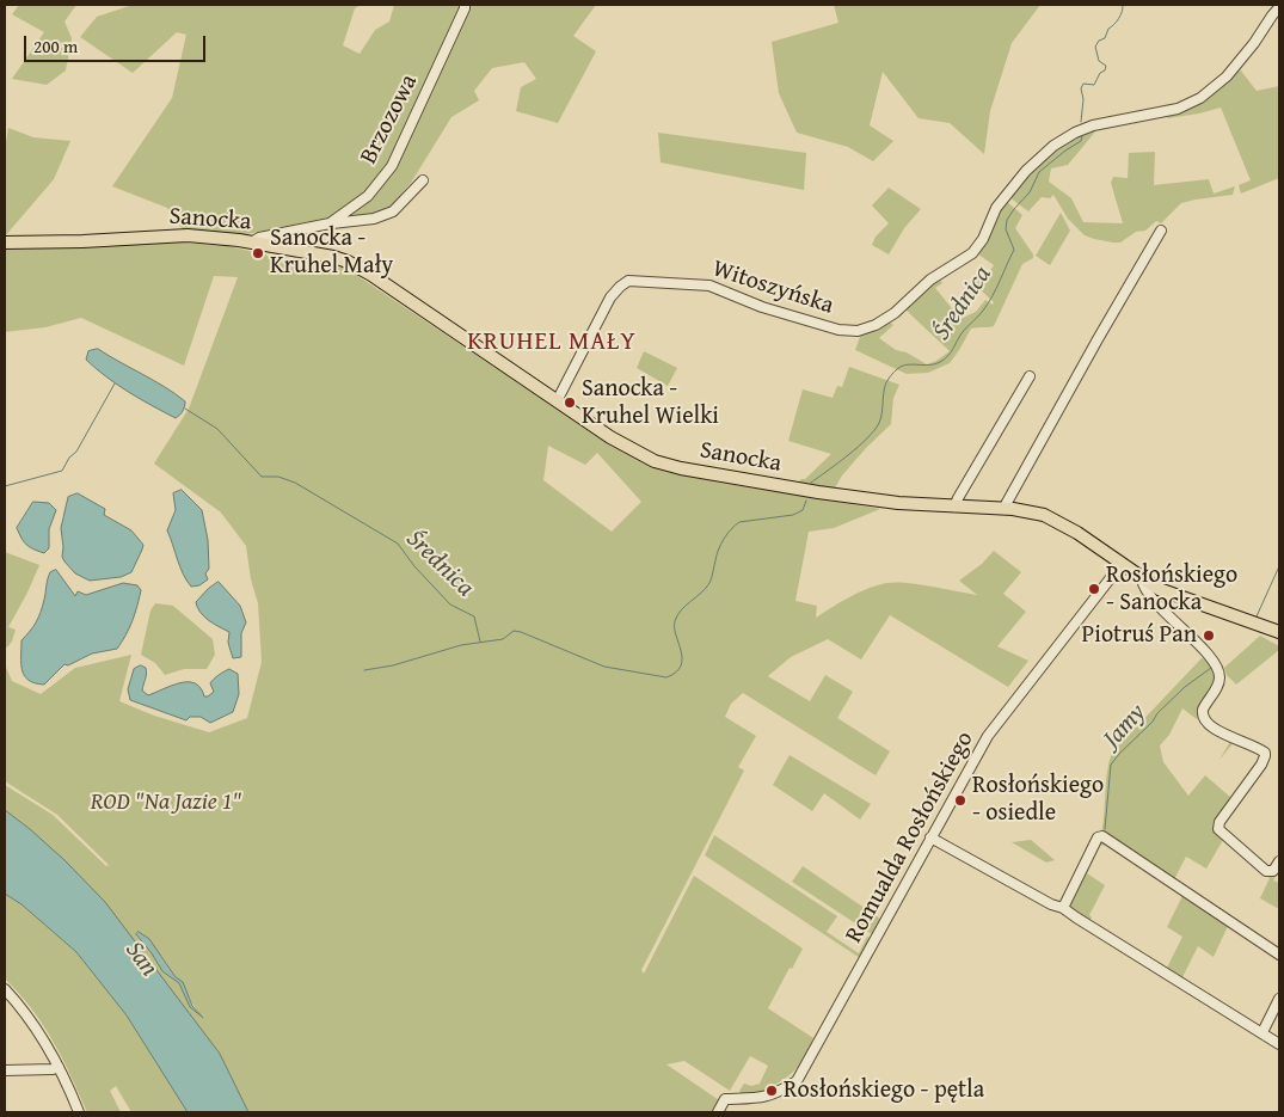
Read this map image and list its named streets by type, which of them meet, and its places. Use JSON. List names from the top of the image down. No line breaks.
{"streets":{"main road":["Sanocka"],"street":["Brzozowa","Witoszyńska","Romualda Rosłońskiego"]},"crossings":[["Brzozowa","Sanocka"],["Sanocka","Witoszyńska"],["Sanocka","Romualda Rosłońskiego"]],"districts":["KRUHEL MAŁY"],"water":["Średnica","Jamy","San"],"parks":["ROD \"Na Jazie 1\""],"places":["Sanocka - Kruhel Mały","Sanocka - Kruhel Wielki","Rosłońskiego - Sanocka","Piotruś Pan","Rosłońskiego - osiedle","Rosłońskiego - pętla"],"scale_bar":"200 m"}
